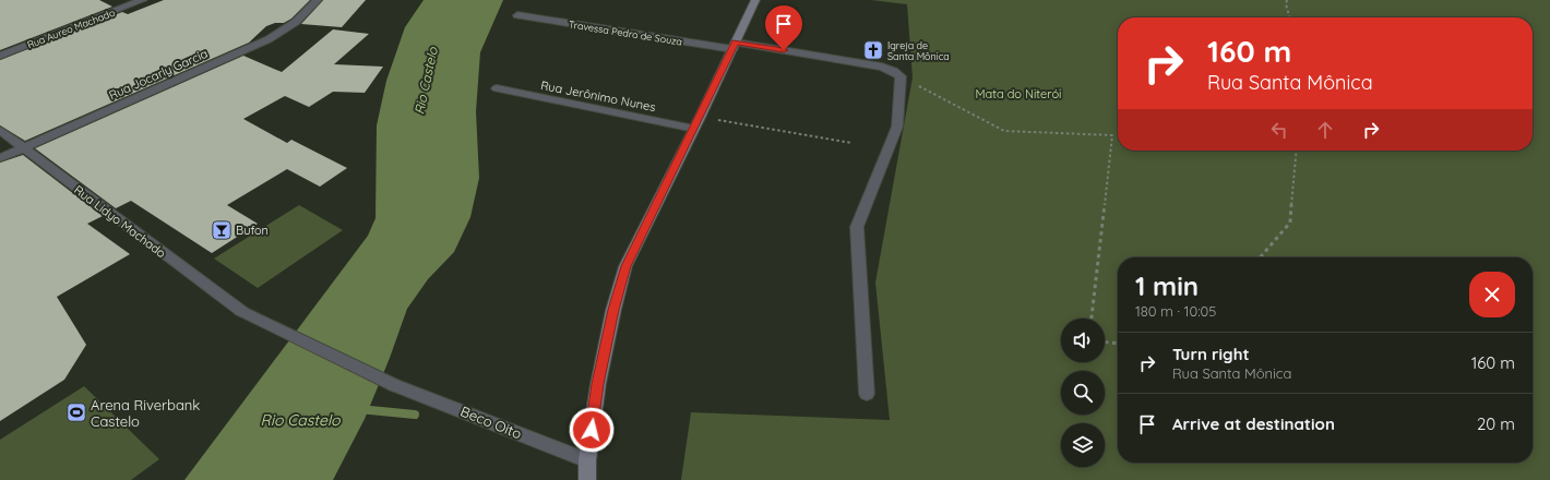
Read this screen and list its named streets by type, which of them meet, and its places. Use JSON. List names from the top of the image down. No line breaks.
{"streets":{"street":["Rua Aureo Machado","Travessa Pedro de Souza","Rua Jocarly Garcia","Rua Jerônimo Nunes","Rua Lidyo Machado","Beco Oito"]},"crossings":[["Rua Jocarly Garcia","Rua Lidyo Machado"],["Rua Lidyo Machado","Beco Oito"]],"water":["Rio Castelo"],"parks":["Mata do Niterói"],"places":{"church":["Igreja de Santa Mônica"],"bar":["Bufon"],"sports":["Arena Riverbank Castelo"]},"page":{"turn":["160 m","Rua Santa Mônica"],"heading":["1 min","180 m · 10:05"],"list":[{"name":"Turn right","note":"Rua Santa Mônica","value":"160 m"},{"name":"Arrive at destination","value":"20 m"}]}}
